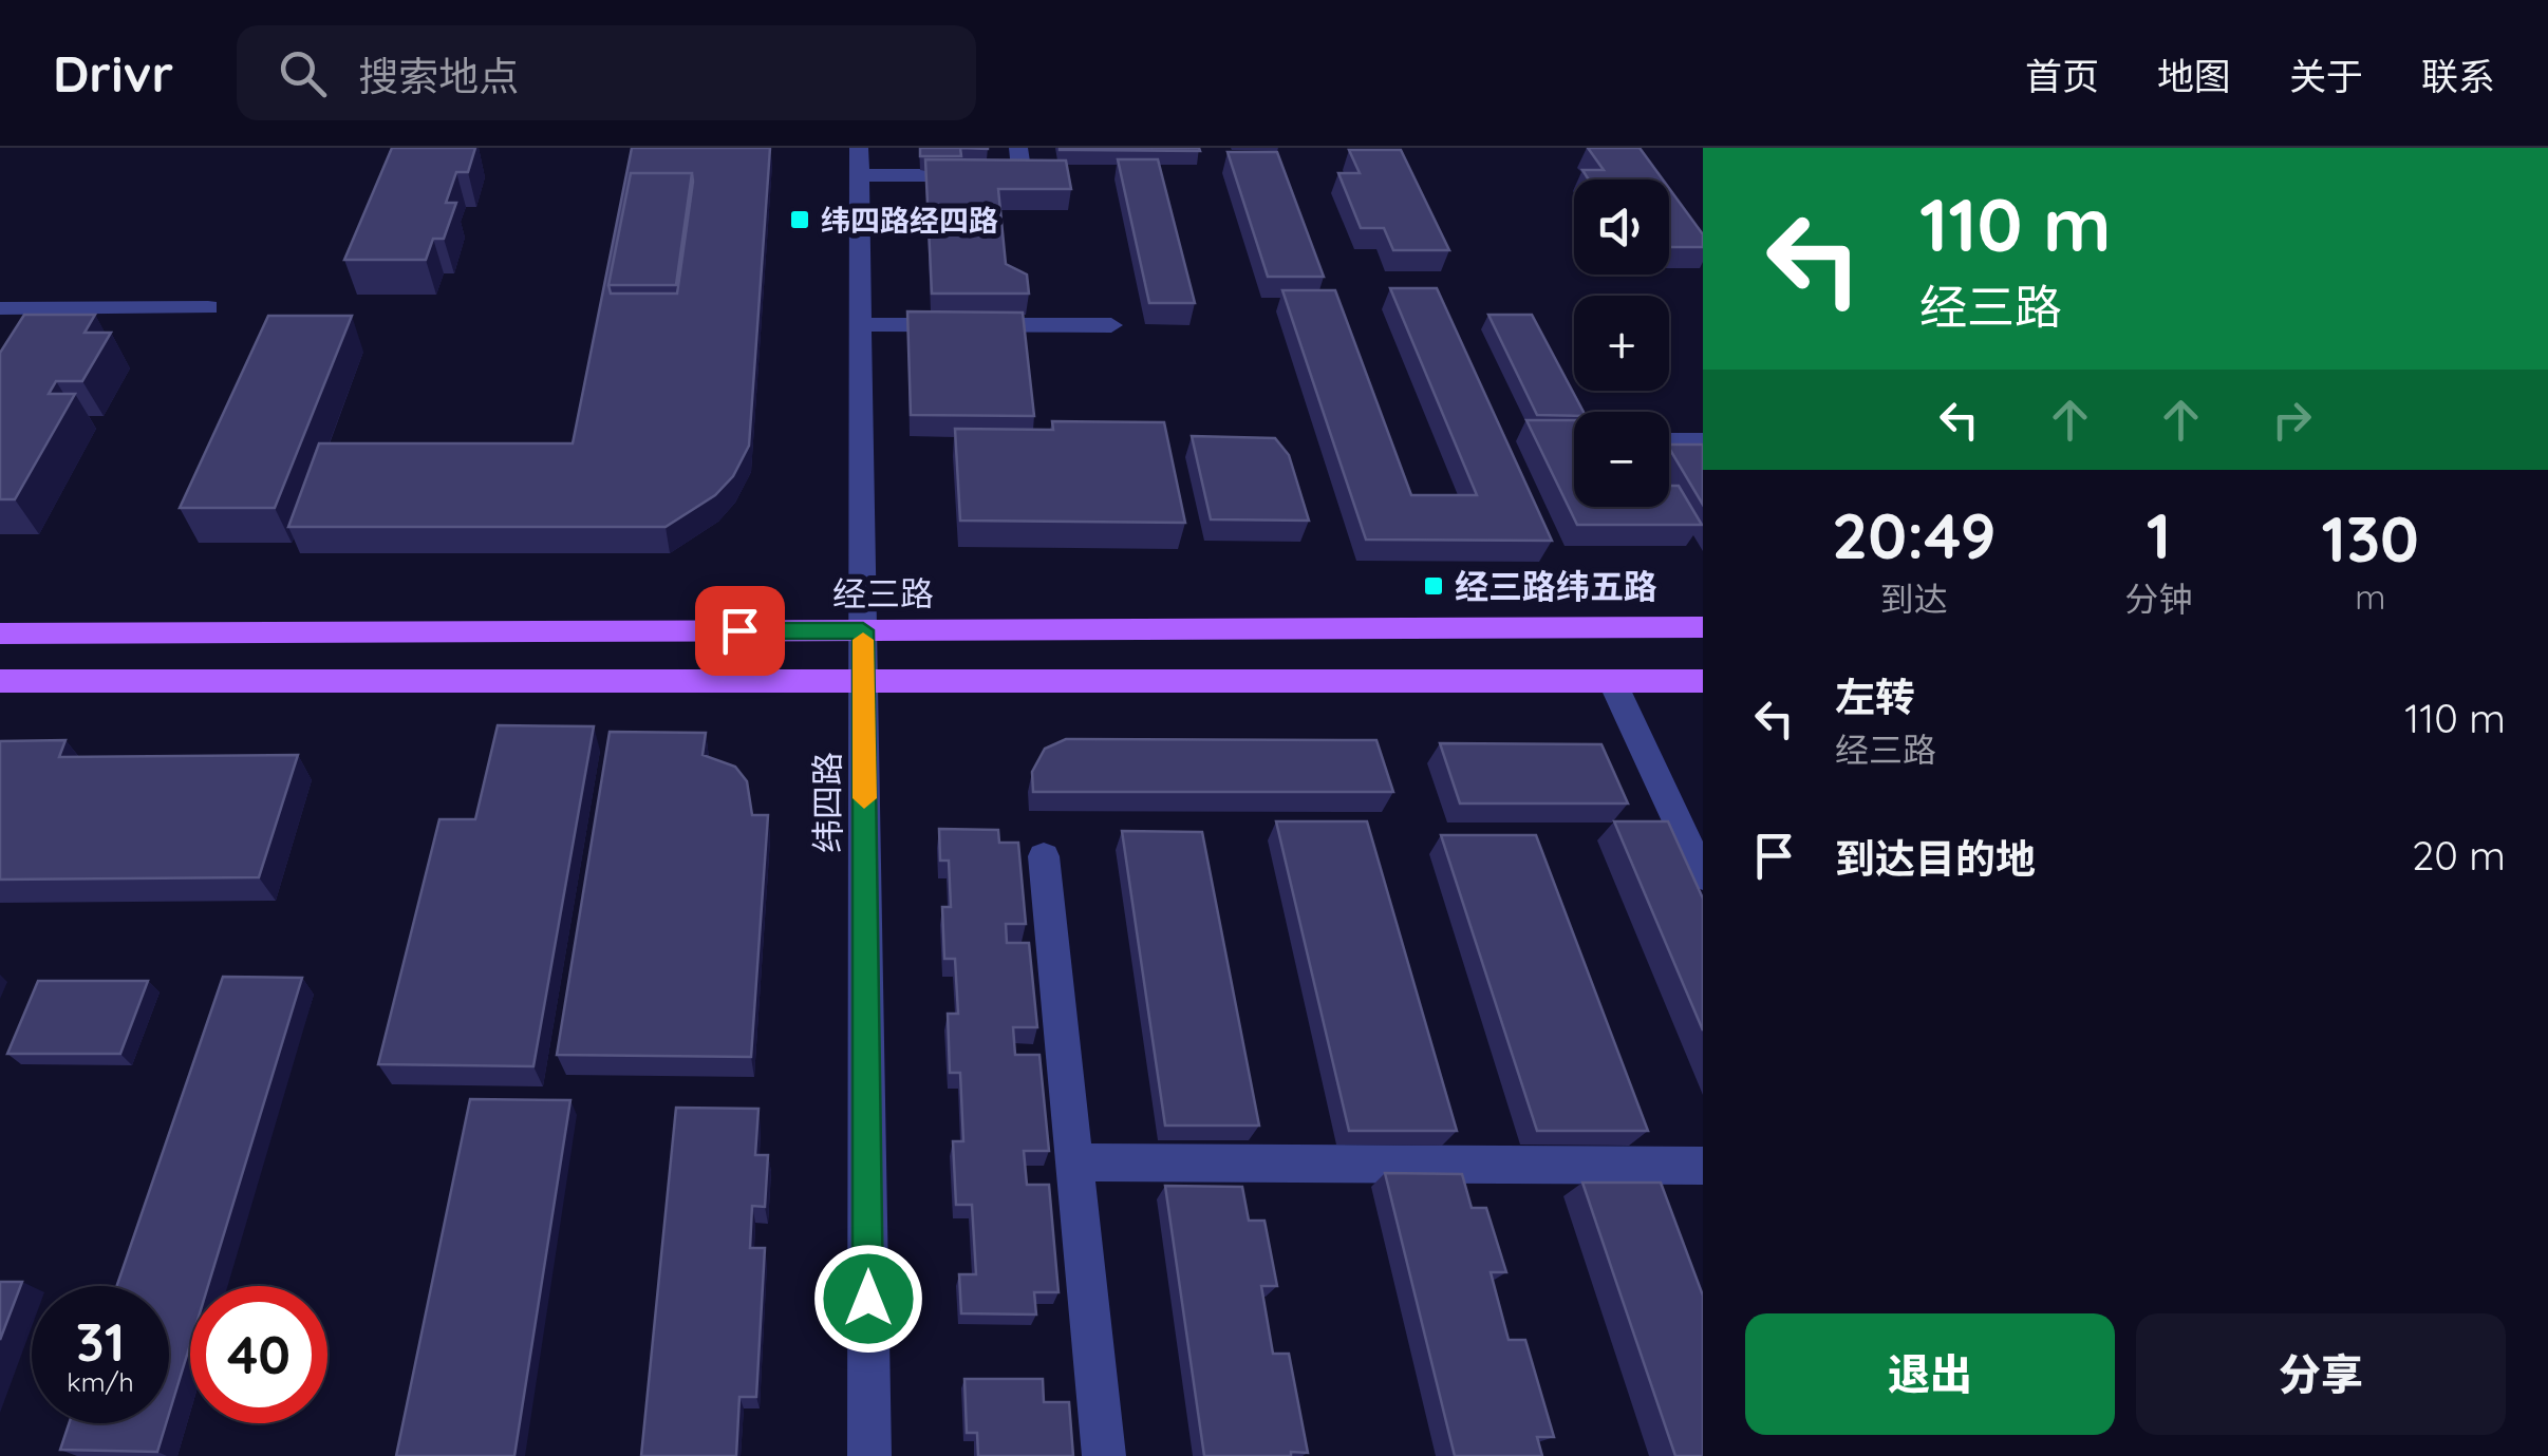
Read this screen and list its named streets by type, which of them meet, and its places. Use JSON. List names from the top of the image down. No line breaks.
{"streets":{"main road":["经三路"],"street":["纬四路"]},"crossings":[["经三路","纬四路"]],"places":{"transit":["纬四路经四路","经三路纬五路"]},"page":{"header":"Drivr","search":"搜索地点","nav":["首页","地图","关于","联系"],"turn":["110 m","经三路"],"map_buttons":["+","−"],"eta":["20:49","到达","1","分钟","130","m"],"list":[{"name":"左转","note":"经三路","value":"110 m"},{"name":"到达目的地","value":"20 m"}],"speed":"31 km/h","limit":"40","buttons":["退出","分享"]}}
